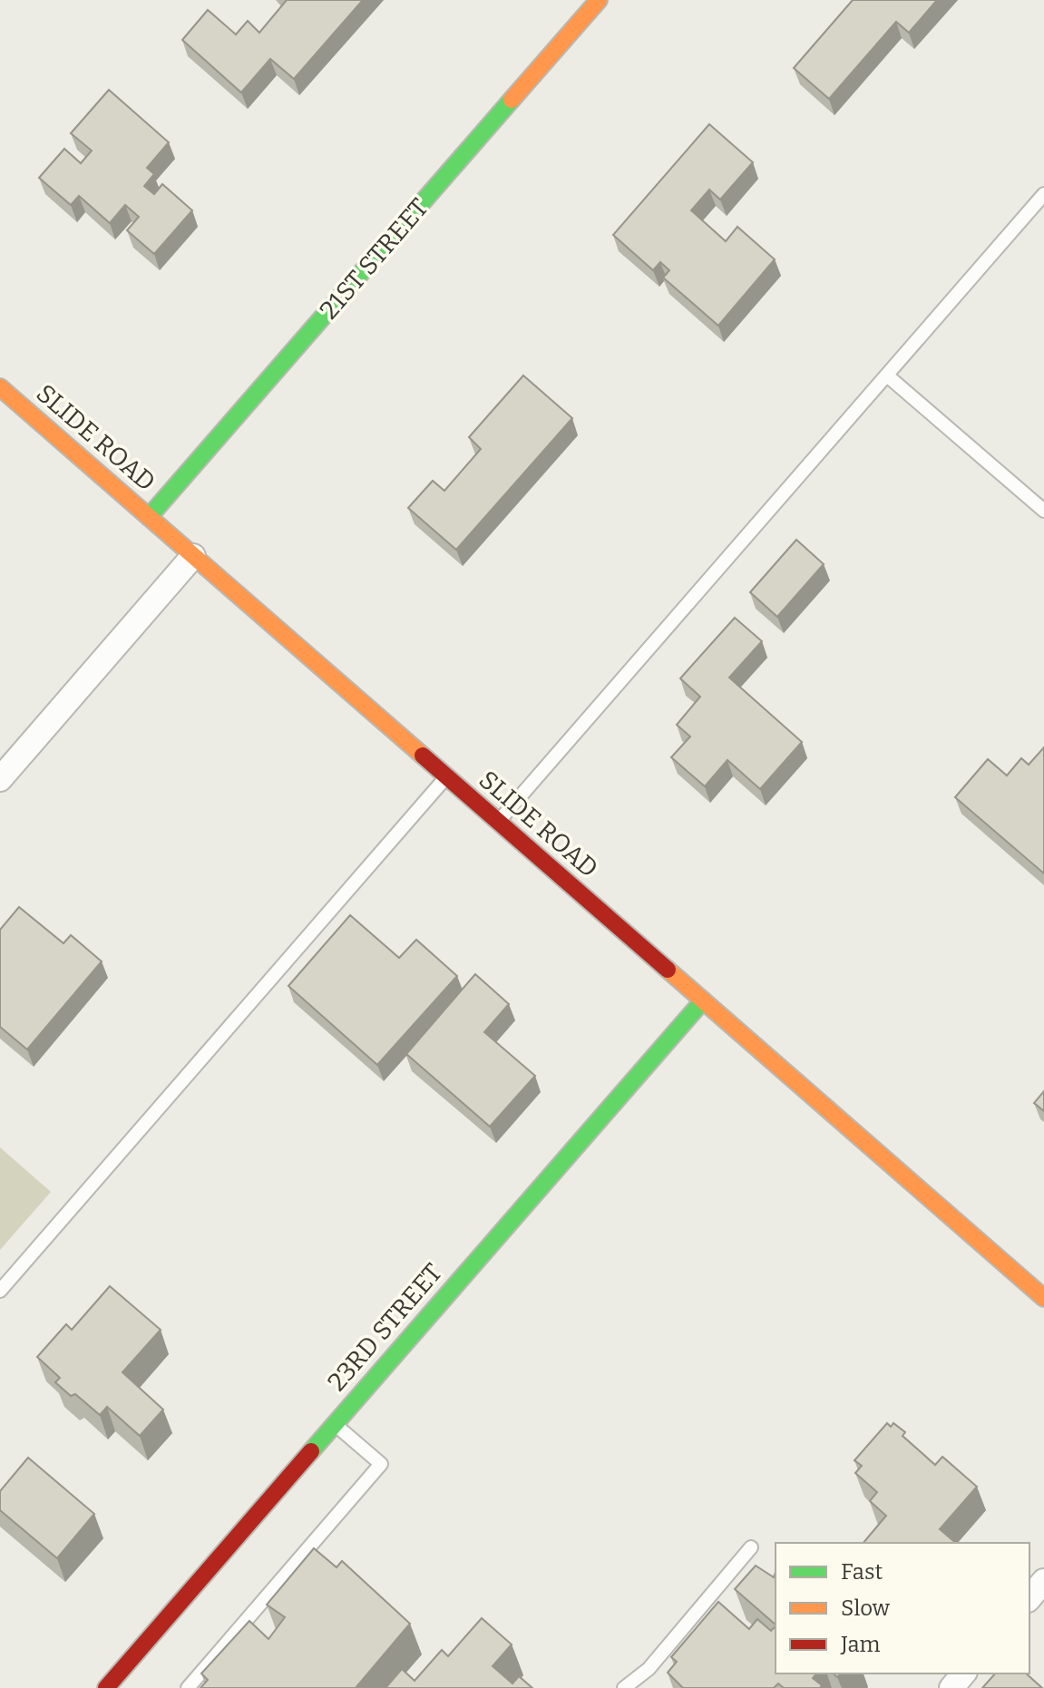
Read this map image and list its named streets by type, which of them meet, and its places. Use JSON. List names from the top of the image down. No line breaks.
{"streets":{"street":["21ST STREET","SLIDE ROAD","23RD STREET"]},"crossings":[["21ST STREET","SLIDE ROAD"],["SLIDE ROAD","23RD STREET"]],"legend":["Fast","Slow","Jam"]}
